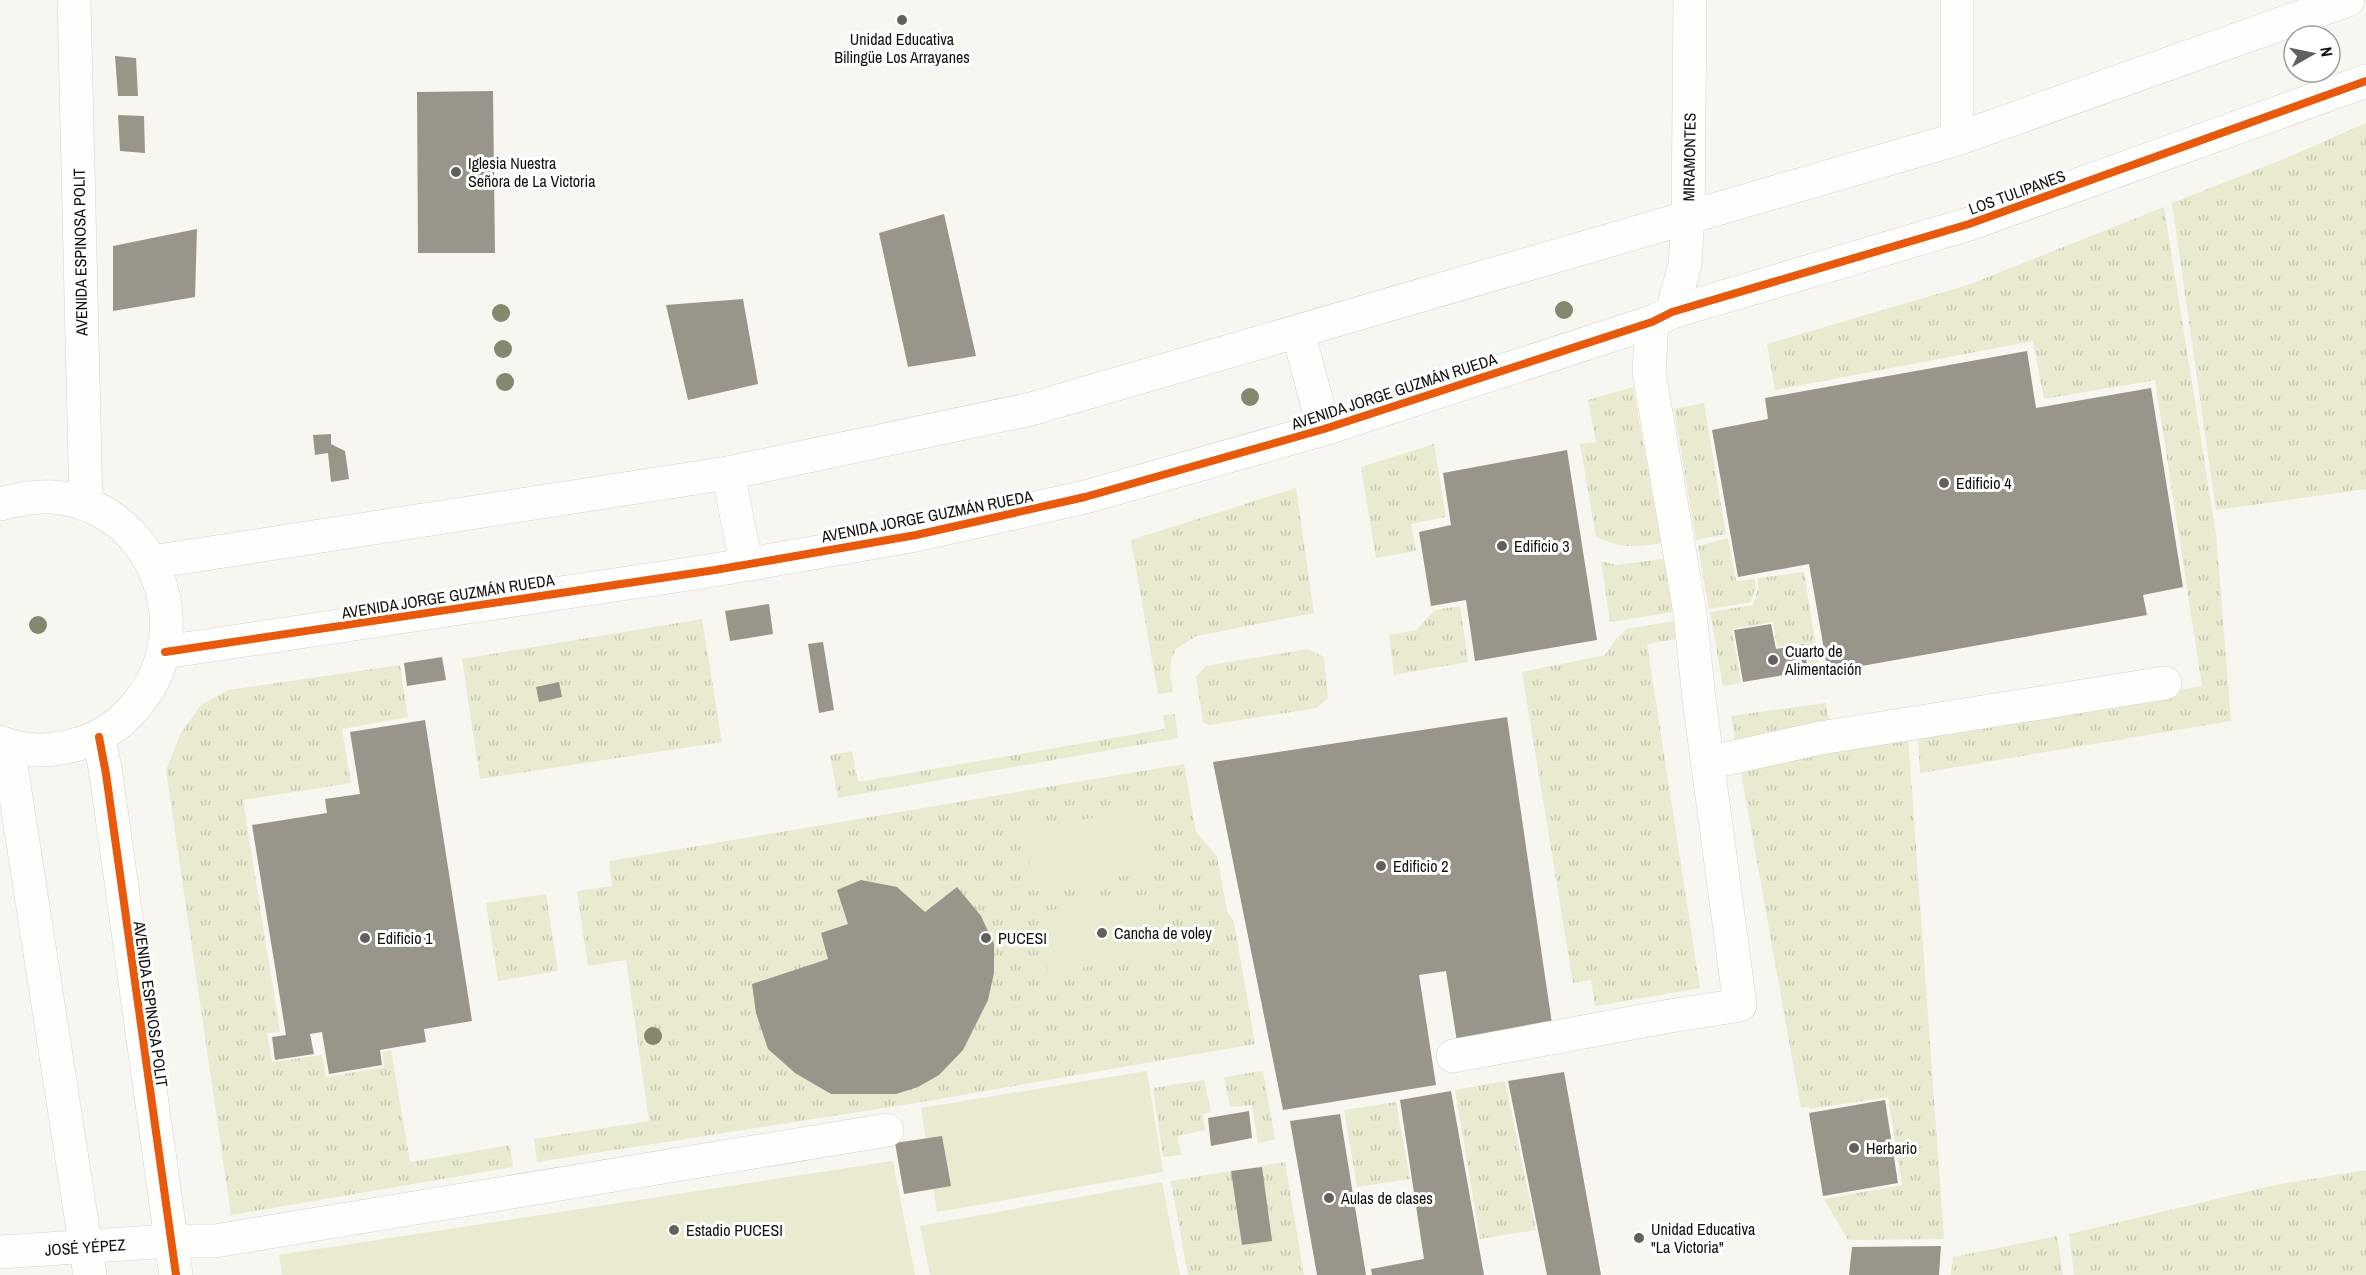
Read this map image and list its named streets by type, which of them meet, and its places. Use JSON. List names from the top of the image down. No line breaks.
{"streets":{"street":["MIRAMONTES","LOS TULIPANES","AVENIDA ESPINOSA POLIT","AVENIDA JORGE GUZMÁN RUEDA","JOSÉ YÉPEZ"]},"crossings":[["MIRAMONTES","LOS TULIPANES"],["MIRAMONTES","AVENIDA JORGE GUZMÁN RUEDA"],["LOS TULIPANES","AVENIDA JORGE GUZMÁN RUEDA"],["AVENIDA ESPINOSA POLIT","JOSÉ YÉPEZ"]],"places":["Unidad Educativa Bilingüe Los Arrayanes","Iglesia Nuestra Señora de La Victoria","Edificio 4","Edificio 3","Cuarto de Alimentación","Edificio 2","Cancha de voley","Edificio 1","PUCESI","Herbario","Aulas de clases","Estadio PUCESI","Unidad Educativa \"La Victoria\""],"north":"right"}
